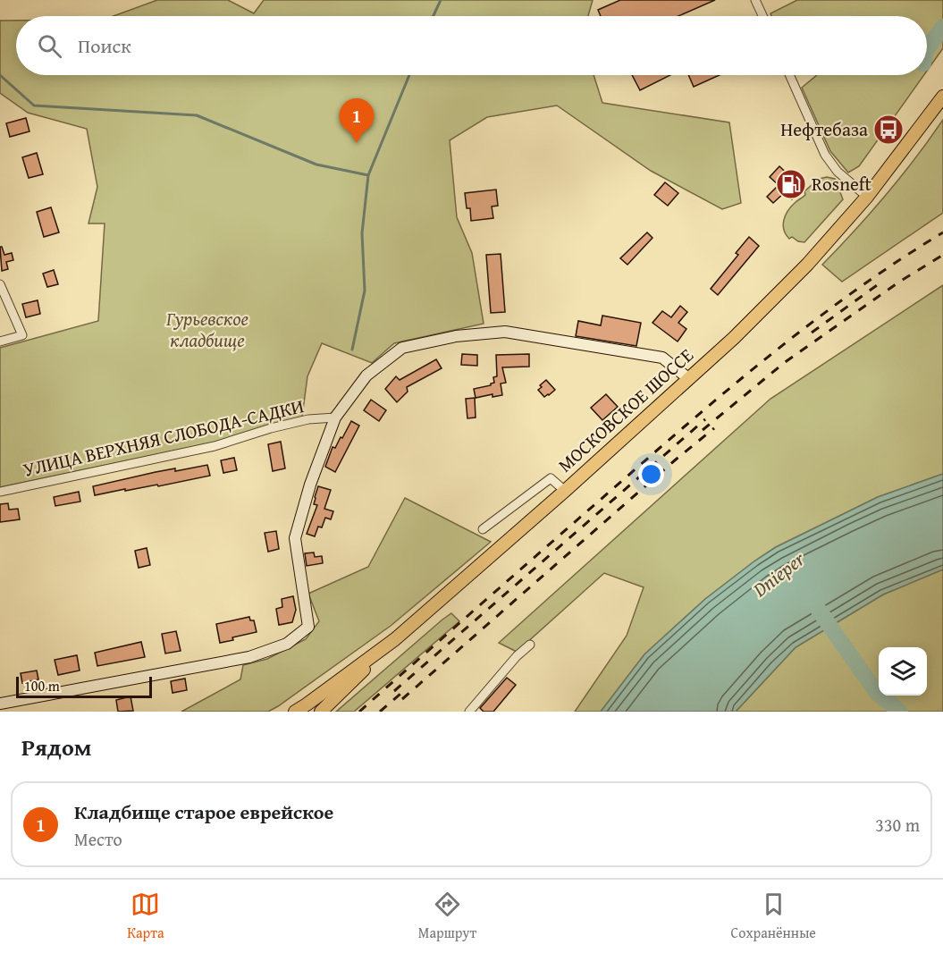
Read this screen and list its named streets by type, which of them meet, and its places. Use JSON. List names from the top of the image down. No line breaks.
{"streets":{"main road":["МОСКОВСКОЕ ШОССЕ"],"street":["УЛИЦА ВЕРХНЯЯ СЛОБОДА-САДКИ"]},"water":["Dnieper"],"parks":["Гурьевское кладбище"],"places":{"bus stop":["Нефтебаза"],"fuel station":["Rosneft"]},"scale_bar":"100 m","page":{"search":"Поиск","pins":"1","scale":"100 m","heading":"Рядом","list":[{"mark":"1","name":"Кладбище старое еврейское","note":"Место","value":"330 m"}],"nav":["Карта","Маршрут","Сохранённые"]}}
